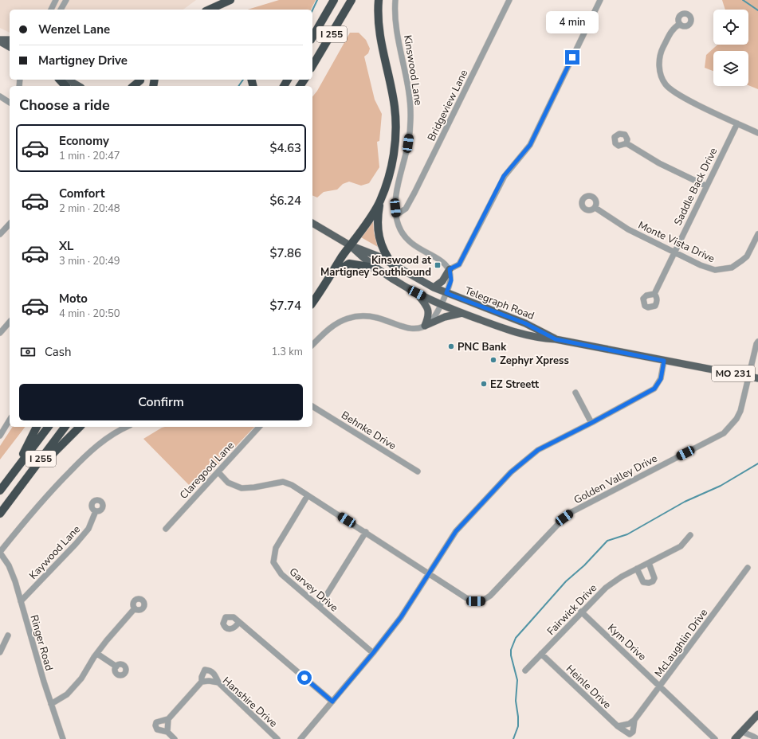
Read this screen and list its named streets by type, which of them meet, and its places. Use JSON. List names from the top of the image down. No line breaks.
{"streets":{"highway":["I 255"],"main road":["Telegraph Road","MO 231"],"street":["Kinswood Lane","Bridgeview Lane","Saddle Back Drive","Monte Vista Drive","Behnke Drive","Claregood Lane","Golden Valley Drive","Kaywood Lane","Garvey Drive","Fairwick Drive","Kym Drive","Ringer Road","McLaughlin Drive","Heinle Drive","Hanshire Drive"]},"crossings":[["Kinswood Lane","Bridgeview Lane"],["Saddle Back Drive","Monte Vista Drive"],["Telegraph Road","Golden Valley Drive"],["Claregood Lane","Golden Valley Drive"],["Golden Valley Drive","Garvey Drive"],["Kaywood Lane","Ringer Road"],["Fairwick Drive","Kym Drive"],["Fairwick Drive","Heinle Drive"],["Kym Drive","McLaughlin Drive"],["McLaughlin Drive","Heinle Drive"]],"places":{"transit":["Kinswood at Martigney Southbound"],"other":["PNC Bank","Zephyr Xpress","EZ Streett"]},"page":{"banner":["Wenzel Lane","Martigney Drive"],"bubble":"4 min","heading":"Choose a ride","list":[{"name":"Economy","note":"1 min · 20:47","value":"$4.63"},{"name":"Comfort","note":"2 min · 20:48","value":"$6.24"},{"name":"XL","note":"3 min · 20:49","value":"$7.86"},{"name":"Moto","note":"4 min · 20:50","value":"$7.74"}],"pay":["Cash","1.3 km"],"buttons":"Confirm"}}
